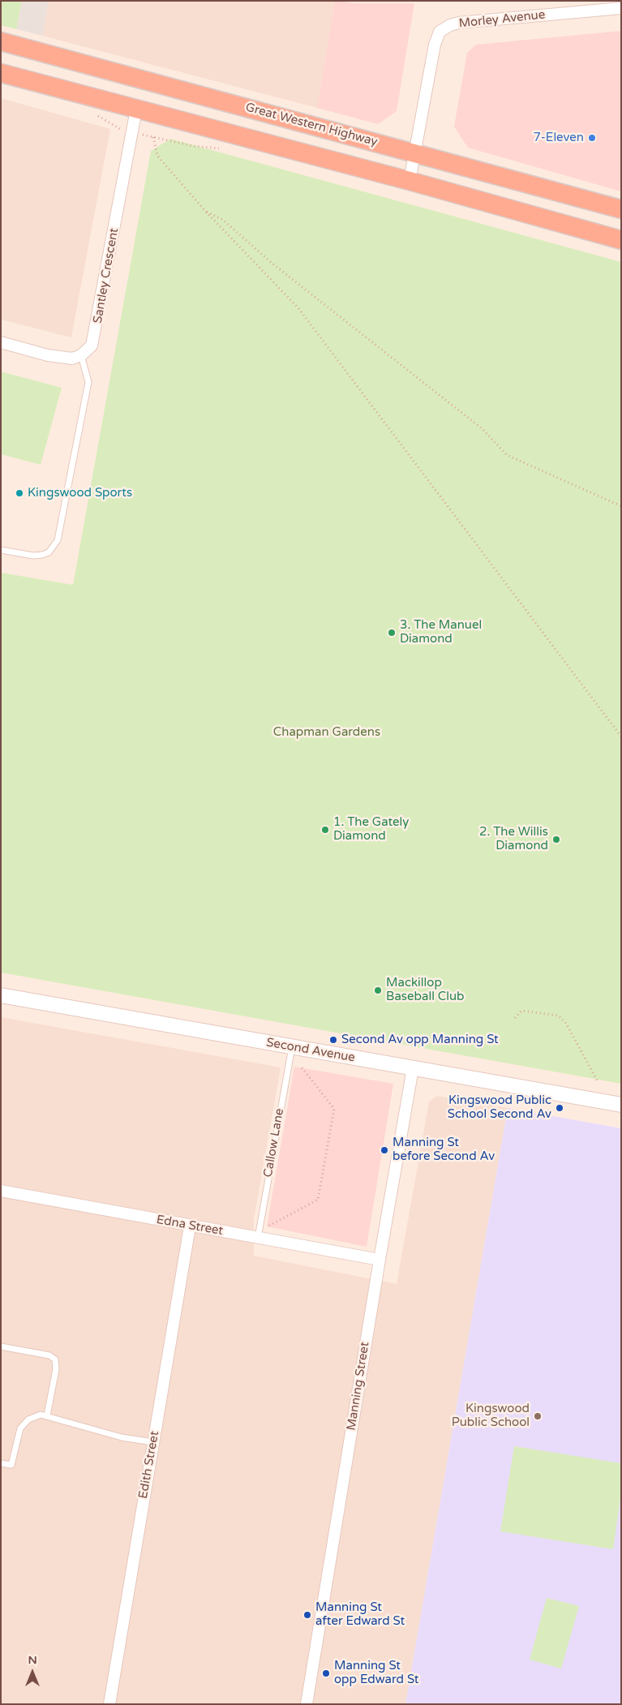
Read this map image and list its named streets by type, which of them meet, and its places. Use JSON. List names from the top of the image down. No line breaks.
{"streets":{"highway":["Great Western Highway"],"street":["Morley Avenue","Santley Crescent","Second Avenue","Edna Street","Manning Street","Edith Street"],"lane":["Callow Lane"]},"crossings":[["Morley Avenue","Great Western Highway"],["Second Avenue","Callow Lane"],["Second Avenue","Manning Street"],["Callow Lane","Edna Street"],["Edna Street","Manning Street"],["Edna Street","Edith Street"]],"parks":["Chapman Gardens"],"places":["7-Eleven","Kingswood Sports","3. The Manuel Diamond","1. The Gately Diamond","2. The Willis Diamond","Mackillop Baseball Club","Second Av opp Manning St","Kingswood Public School Second Av","Manning St before Second Av","Kingswood Public School","Manning St after Edward St","Manning St opp Edward St"],"north":"top"}
